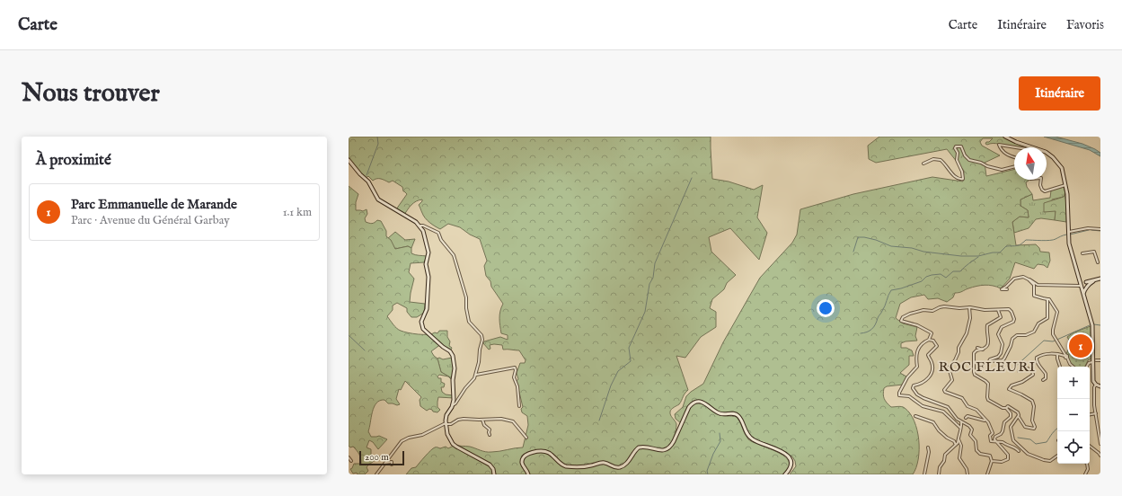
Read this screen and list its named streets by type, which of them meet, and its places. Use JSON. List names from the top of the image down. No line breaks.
{"districts":["ROC FLEURI"],"scale_bar":"200 m","north":"top","page":{"header":"Carte","nav":["Carte","Itinéraire","Favoris"],"buttons":"Itinéraire","title":"Nous trouver","heading":"À proximité","list":[{"mark":"1","name":"Parc Emmanuelle de Marande","note":"Parc · Avenue du Général Garbay","value":"1.1 km"}],"pins":"1","map_buttons":["+","−"],"scale":"200 m"}}
